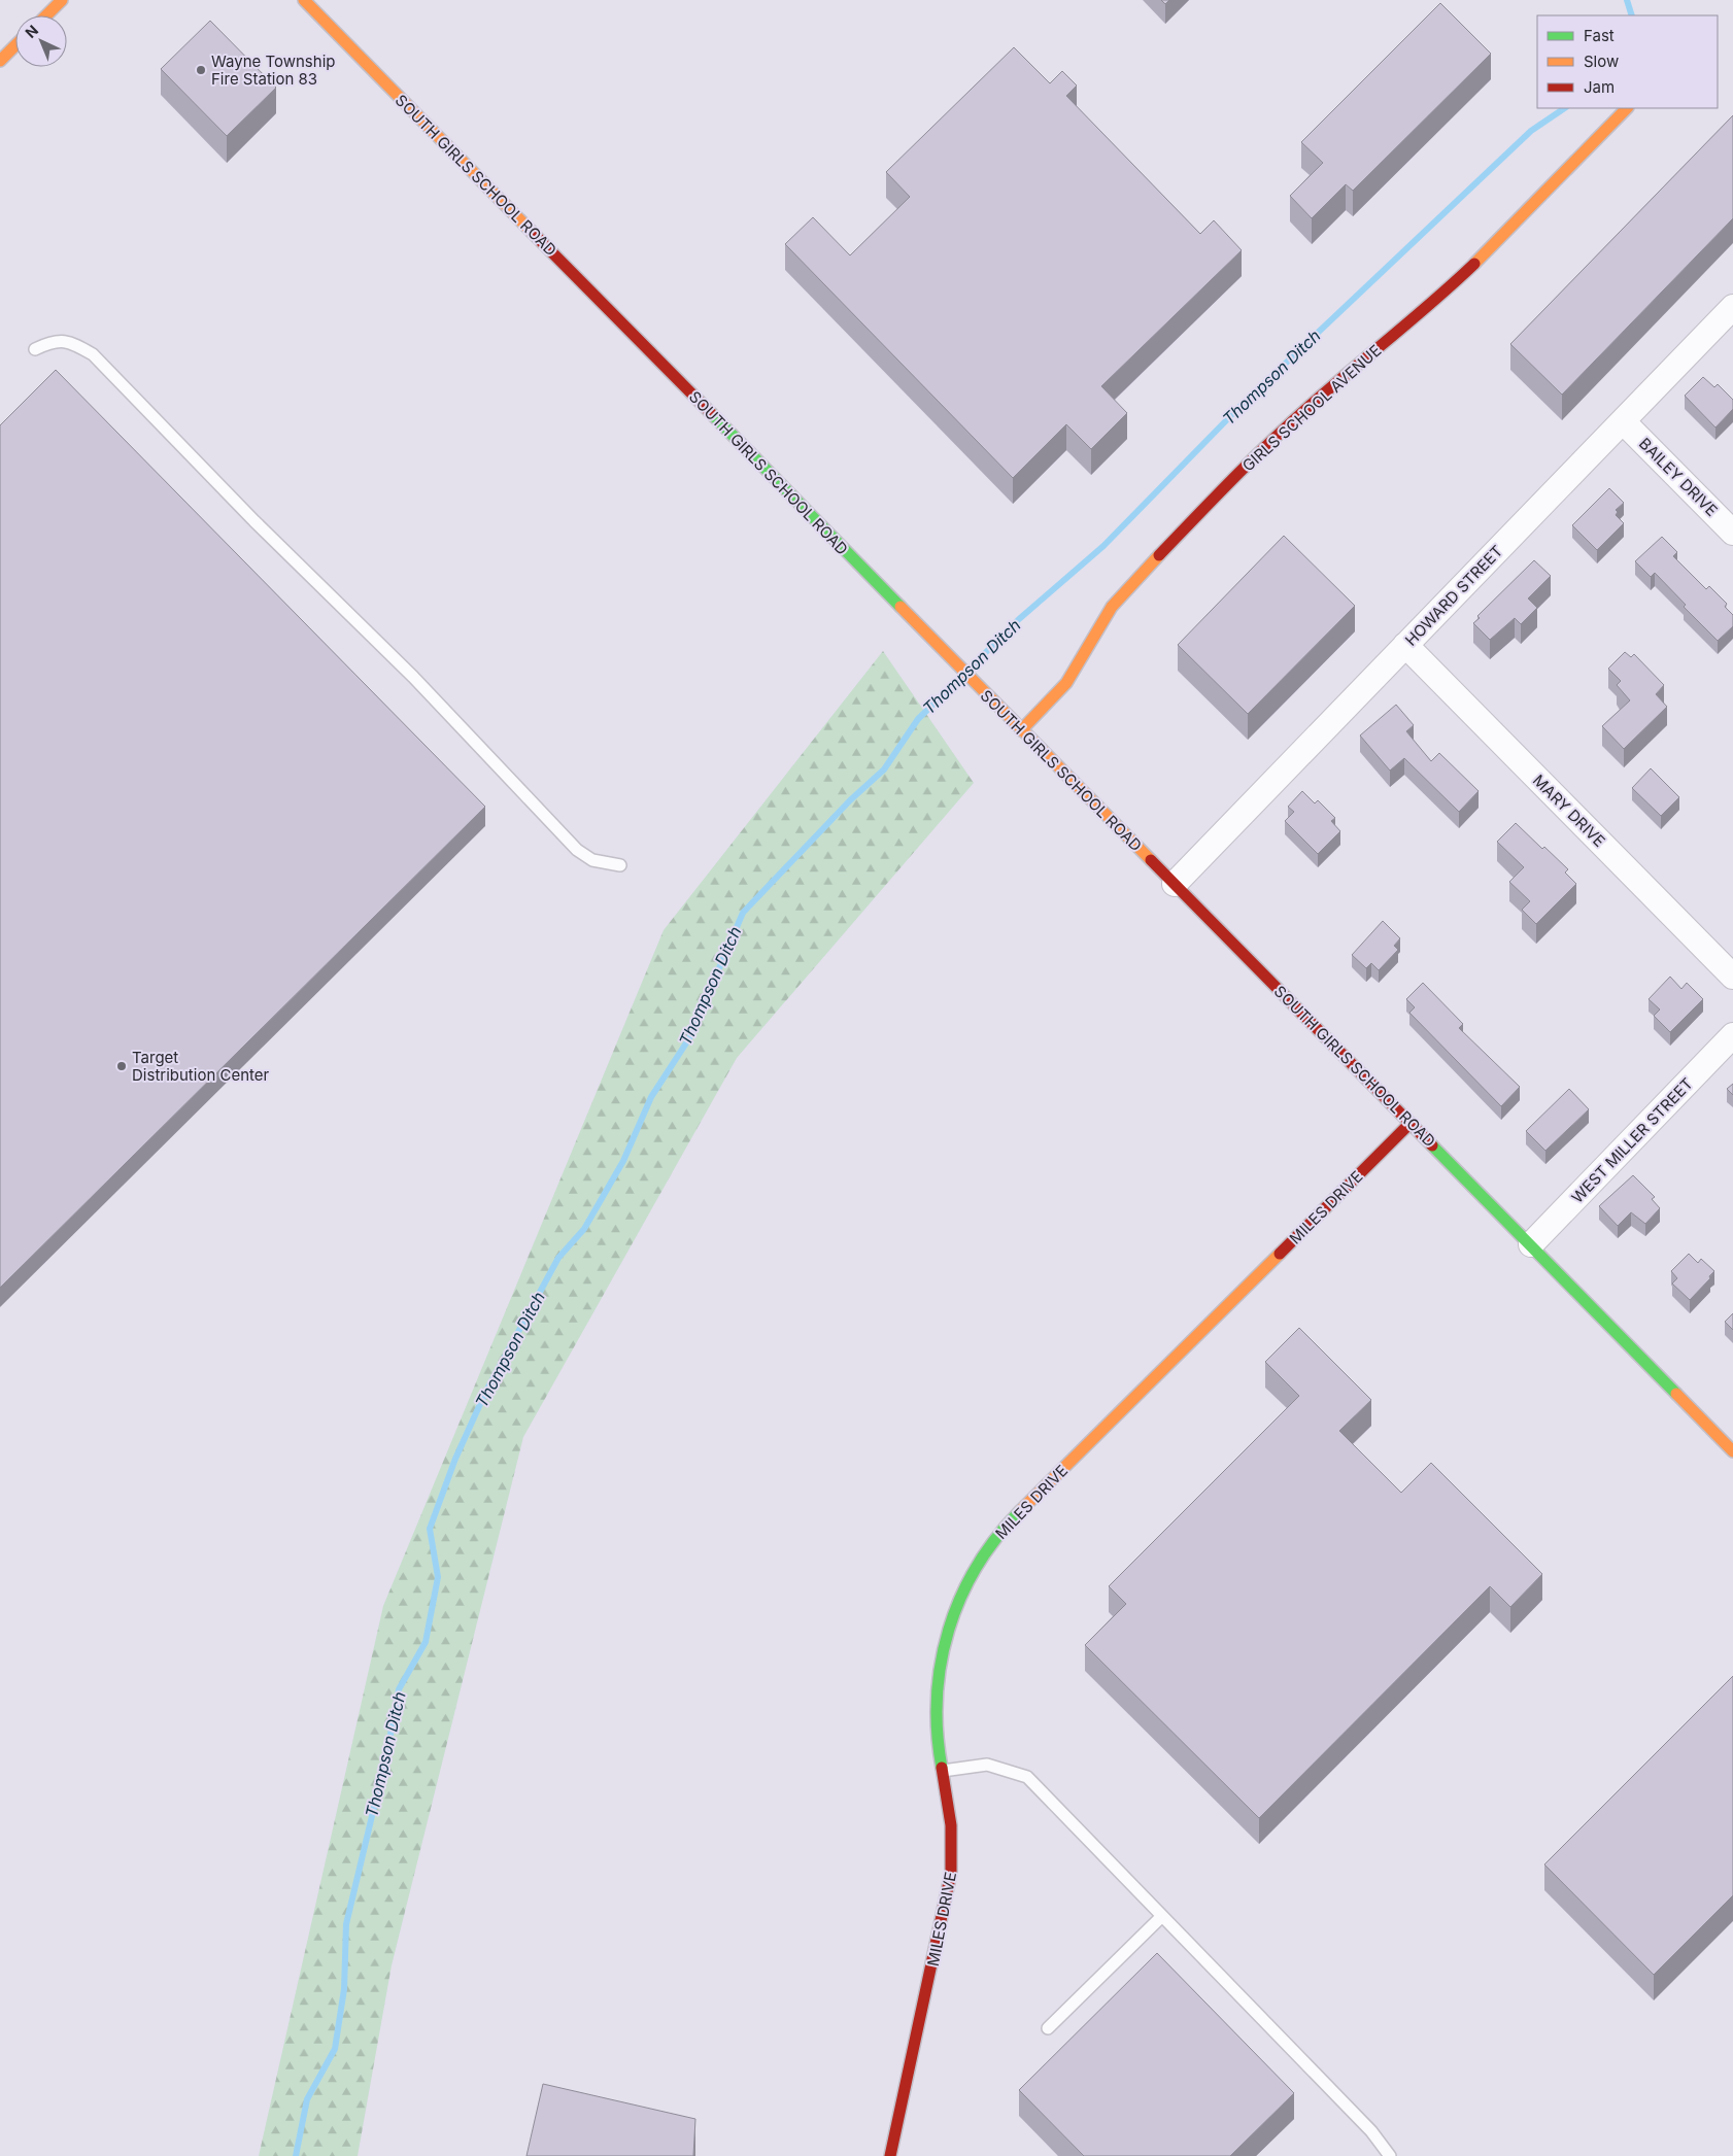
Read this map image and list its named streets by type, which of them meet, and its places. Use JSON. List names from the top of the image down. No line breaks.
{"streets":{"street":["SOUTH GIRLS SCHOOL ROAD","GIRLS SCHOOL AVENUE","BAILEY DRIVE","HOWARD STREET","MARY DRIVE","WEST MILLER STREET","MILES DRIVE"]},"crossings":[["SOUTH GIRLS SCHOOL ROAD","GIRLS SCHOOL AVENUE"],["SOUTH GIRLS SCHOOL ROAD","HOWARD STREET"],["SOUTH GIRLS SCHOOL ROAD","WEST MILLER STREET"],["SOUTH GIRLS SCHOOL ROAD","MILES DRIVE"],["BAILEY DRIVE","HOWARD STREET"],["HOWARD STREET","MARY DRIVE"]],"water":["Thompson Ditch"],"places":["Wayne Township Fire Station 83","Target Distribution Center"],"legend":["Fast","Slow","Jam"],"north":"top left"}
